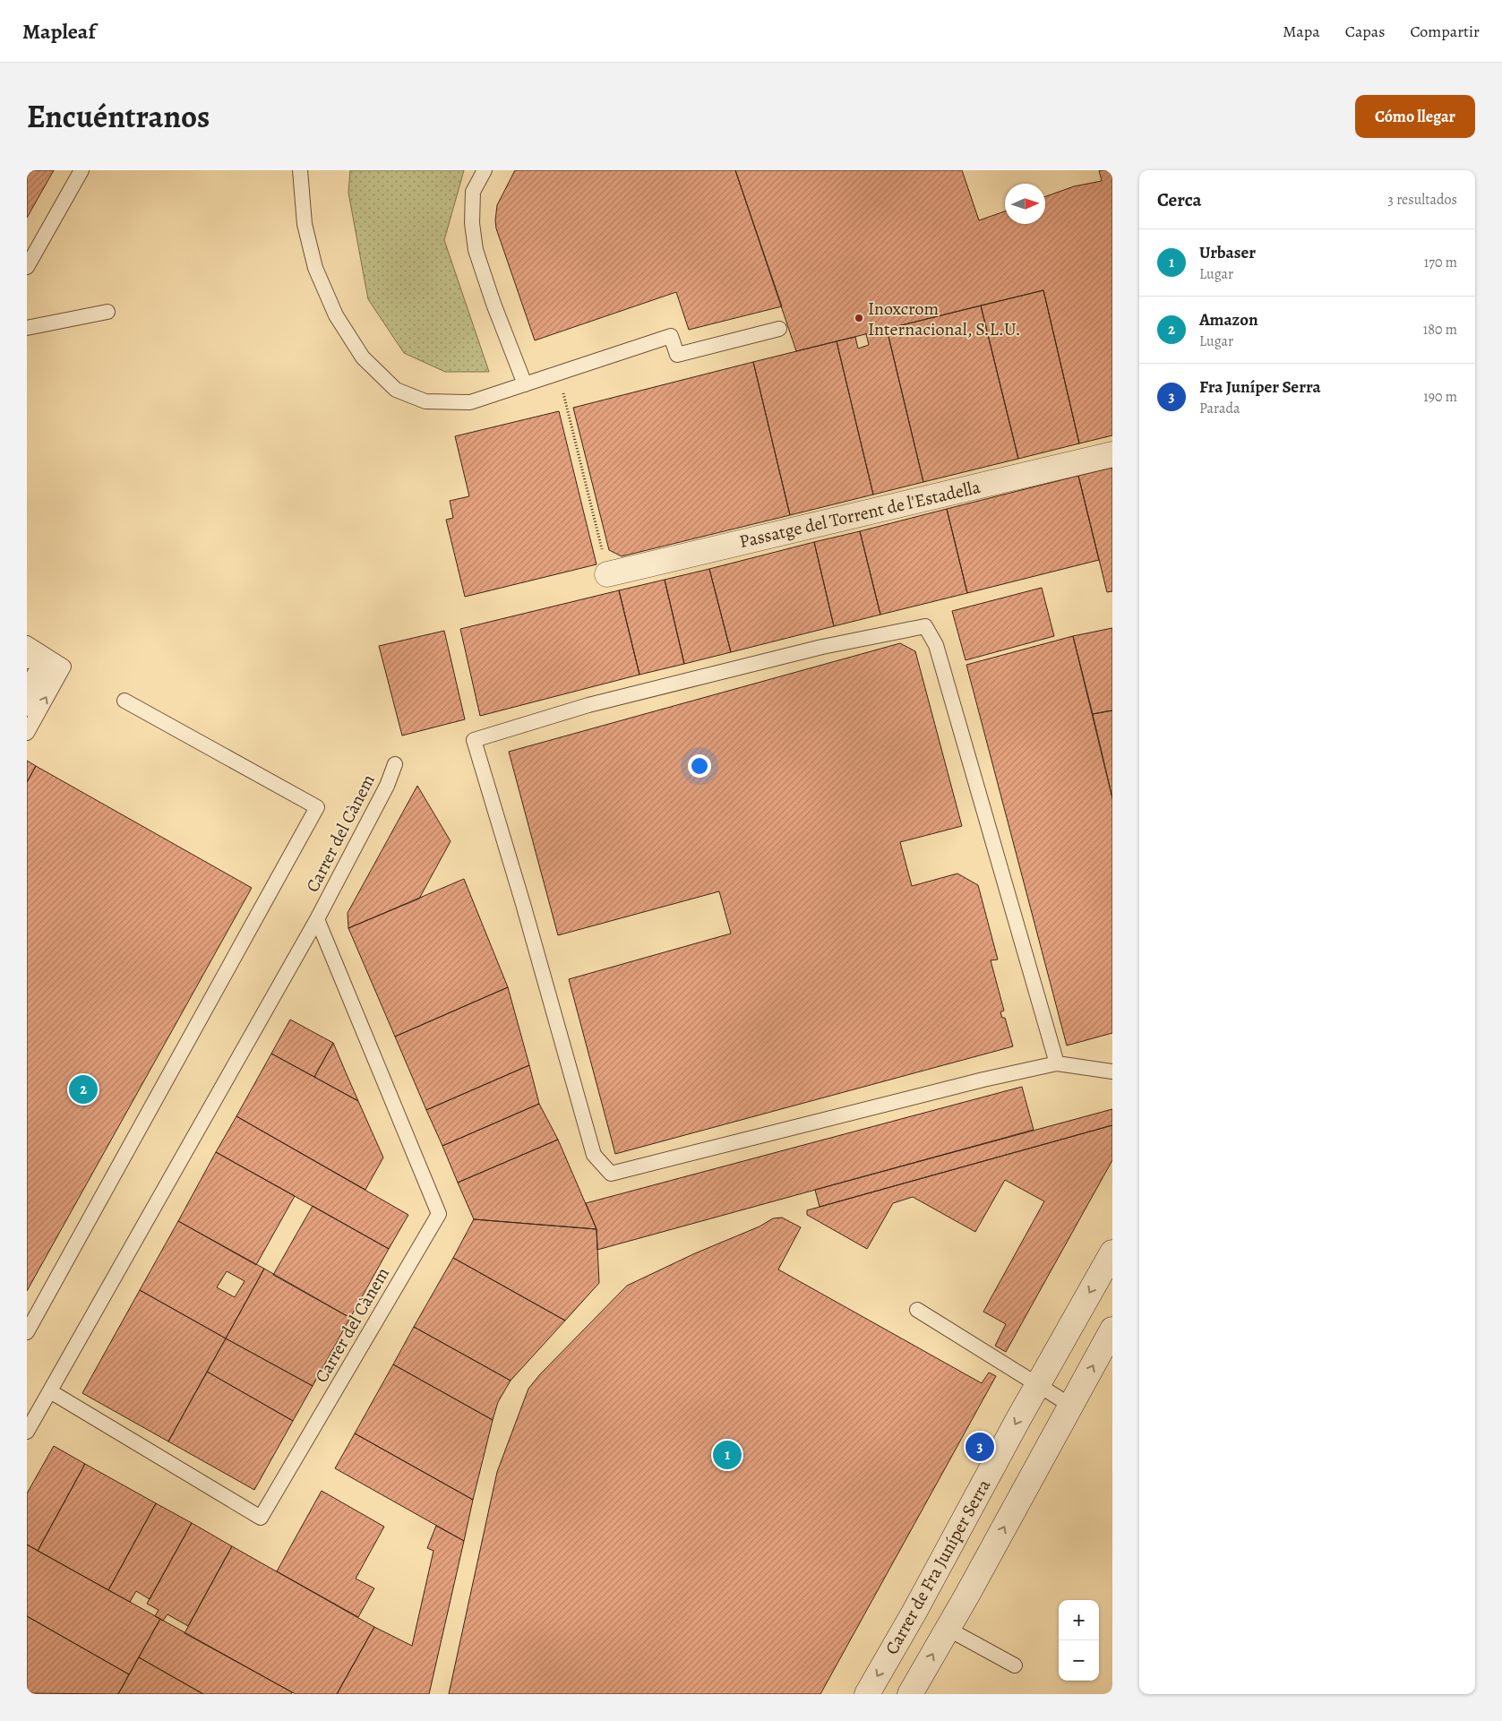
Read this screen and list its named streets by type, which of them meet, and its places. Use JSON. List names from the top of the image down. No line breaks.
{"streets":{"street":["Passatge del Torrent de l'Estadella","Carrer de Fra Juníper Serra"],"lane":["Carrer del Cànem"]},"places":["Inoxcrom Internacional, S.L.U."],"north":"right","page":{"header":"Mapleaf","nav":["Mapa","Capas","Compartir"],"title":"Encuéntranos","buttons":"Cómo llegar","heading":["Cerca","3 resultados"],"list":[{"mark":"1","name":"Urbaser","note":"Lugar","value":"170 m"},{"mark":"2","name":"Amazon","note":"Lugar","value":"180 m"},{"mark":"3","name":"Fra Juníper Serra","note":"Parada","value":"190 m"}],"pins":["2","3","1"],"map_buttons":["+","−"]}}
